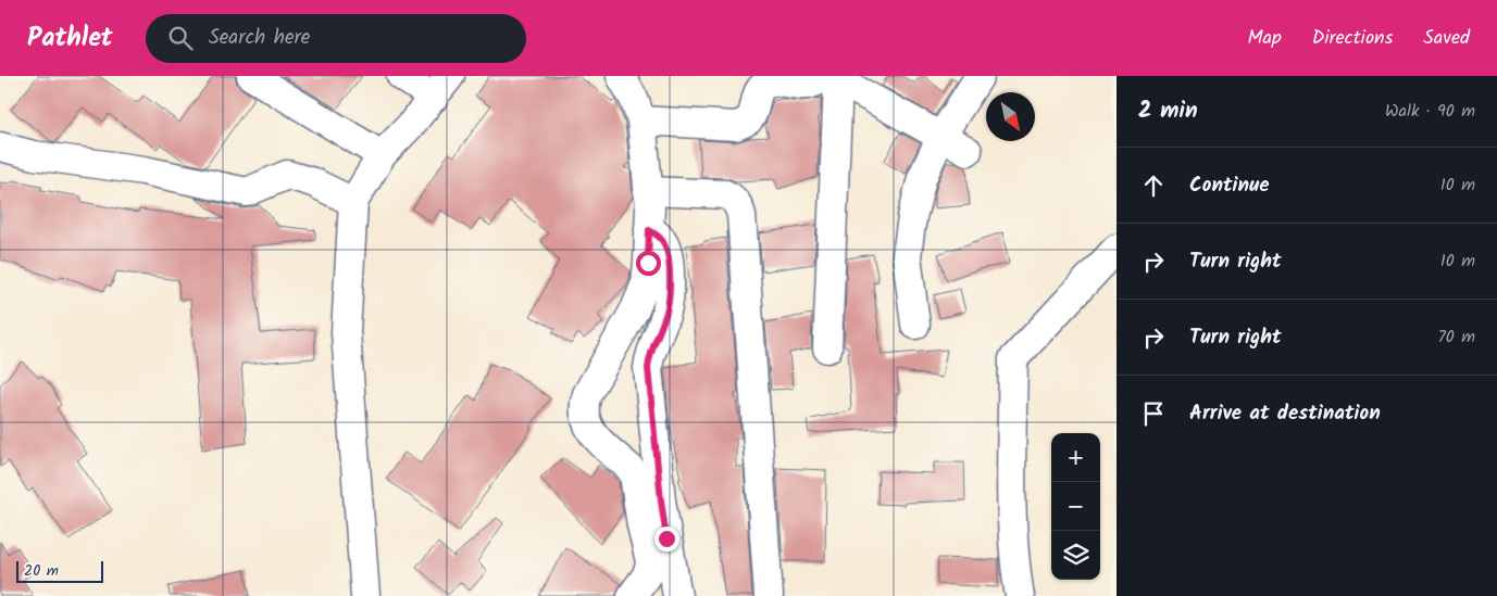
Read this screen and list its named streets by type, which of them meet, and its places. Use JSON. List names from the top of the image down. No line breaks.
{"scale_bar":"20 m","north":"bottom right","page":{"header":"Pathlet","search":"Search here","nav":["Map","Directions","Saved"],"heading":["2 min","Walk · 90 m"],"list":[["Continue","10 m"],["Turn right","10 m"],["Turn right","70 m"],"Arrive at destination"],"map_buttons":["+","−"],"scale":"20 m"}}
